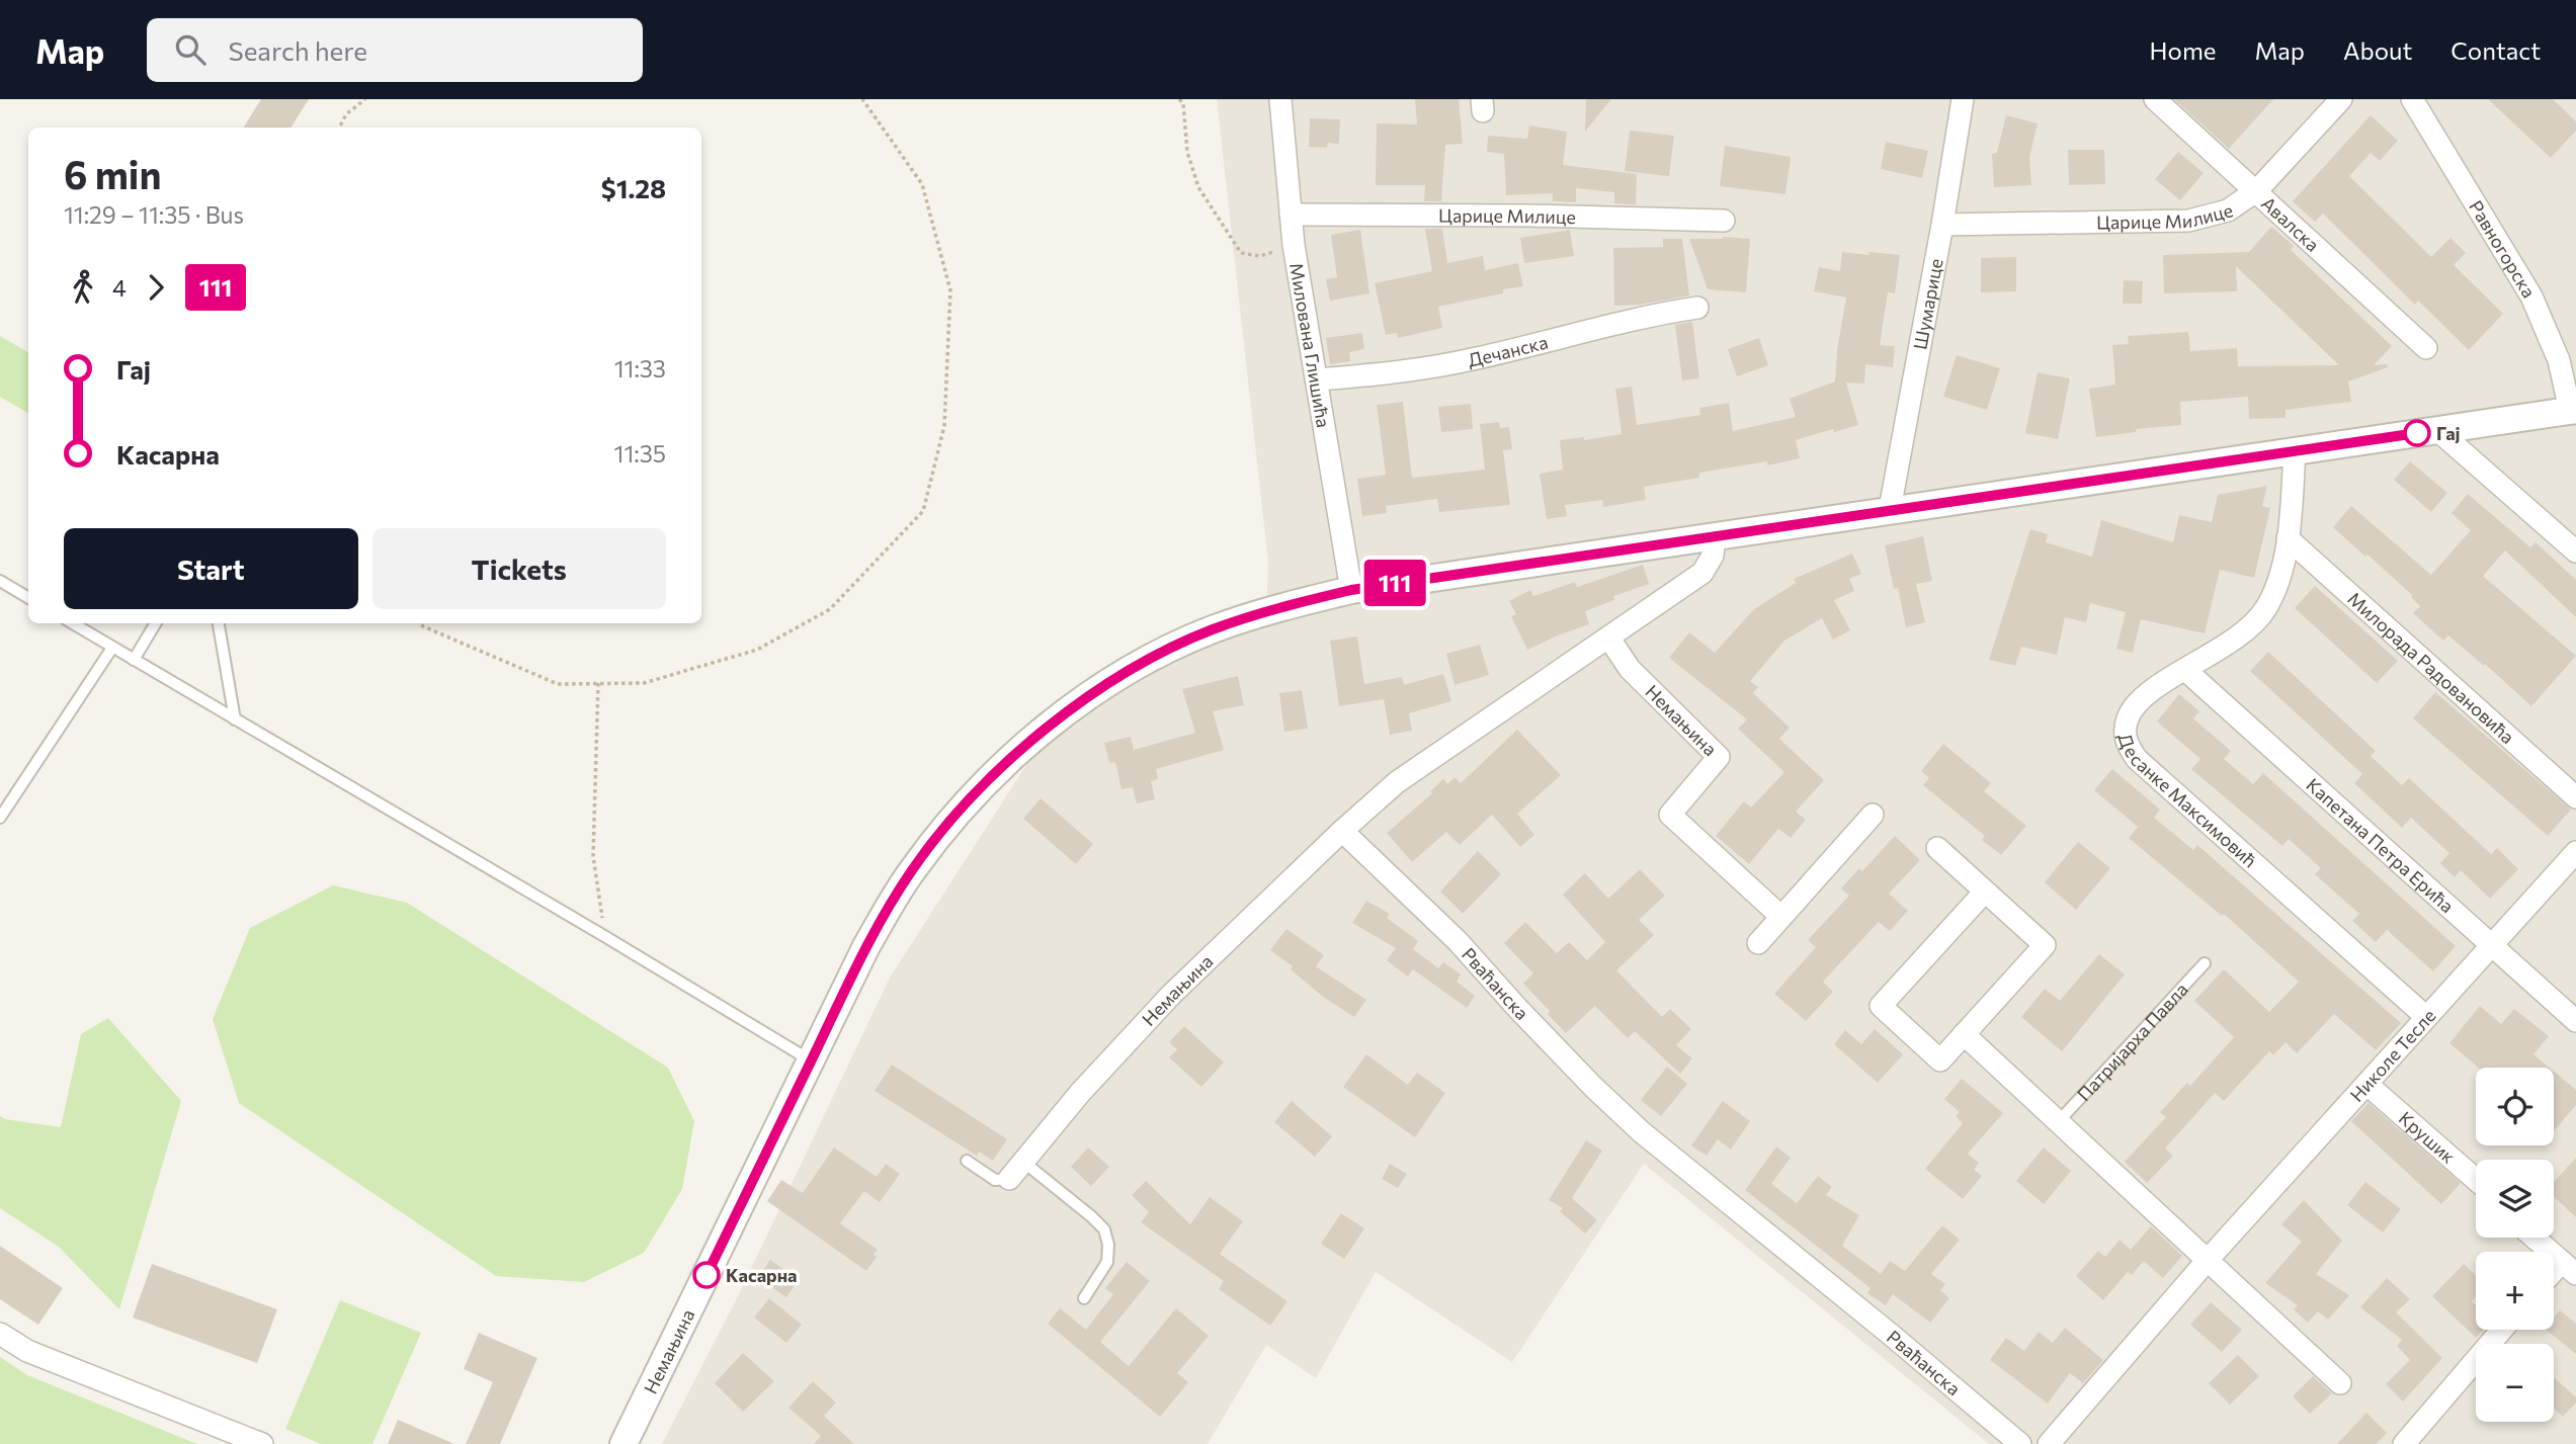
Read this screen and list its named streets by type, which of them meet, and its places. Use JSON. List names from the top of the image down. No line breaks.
{"streets":{"street":["Царице Милице","Авалска","Равногорска","Шумарице","Милована Глишића","Дечанска","Милорада Радовановића","Немањина","Десанке Максимовић","Капетана Петра Ерића","Рваћанска","Николе Тесле","Крушик"],"lane":["Патријарха Павла"]},"crossings":[["Царице Милице","Авалска"],["Царице Милице","Шумарице"],["Царице Милице","Милована Глишића"],["Равногорска","Немањина"],["Шумарице","Немањина"],["Милована Глишића","Дечанска"],["Милована Глишића","Немањина"],["Милорада Радовановића","Десанке Максимовић"],["Немањина","Десанке Максимовић"],["Немањина","Рваћанска"],["Десанке Максимовић","Капетана Петра Ерића"],["Десанке Максимовић","Николе Тесле"],["Капетана Петра Ерића","Николе Тесле"],["Николе Тесле","Крушик"]],"places":["Гај","Касарна"],"lines":["bus line 111"],"page":{"header":"Map","search":"Search here","nav":["Home","Map","About","Contact"],"on_map":"111","heading":["6 min","11:29 – 11:35 · Bus","$1.28"],"legs":["4","111"],"list":[{"name":"Гај","value":"11:33"},{"name":"Касарна","value":"11:35"}],"buttons":["Start","Tickets"],"map_buttons":["+","−"]}}
